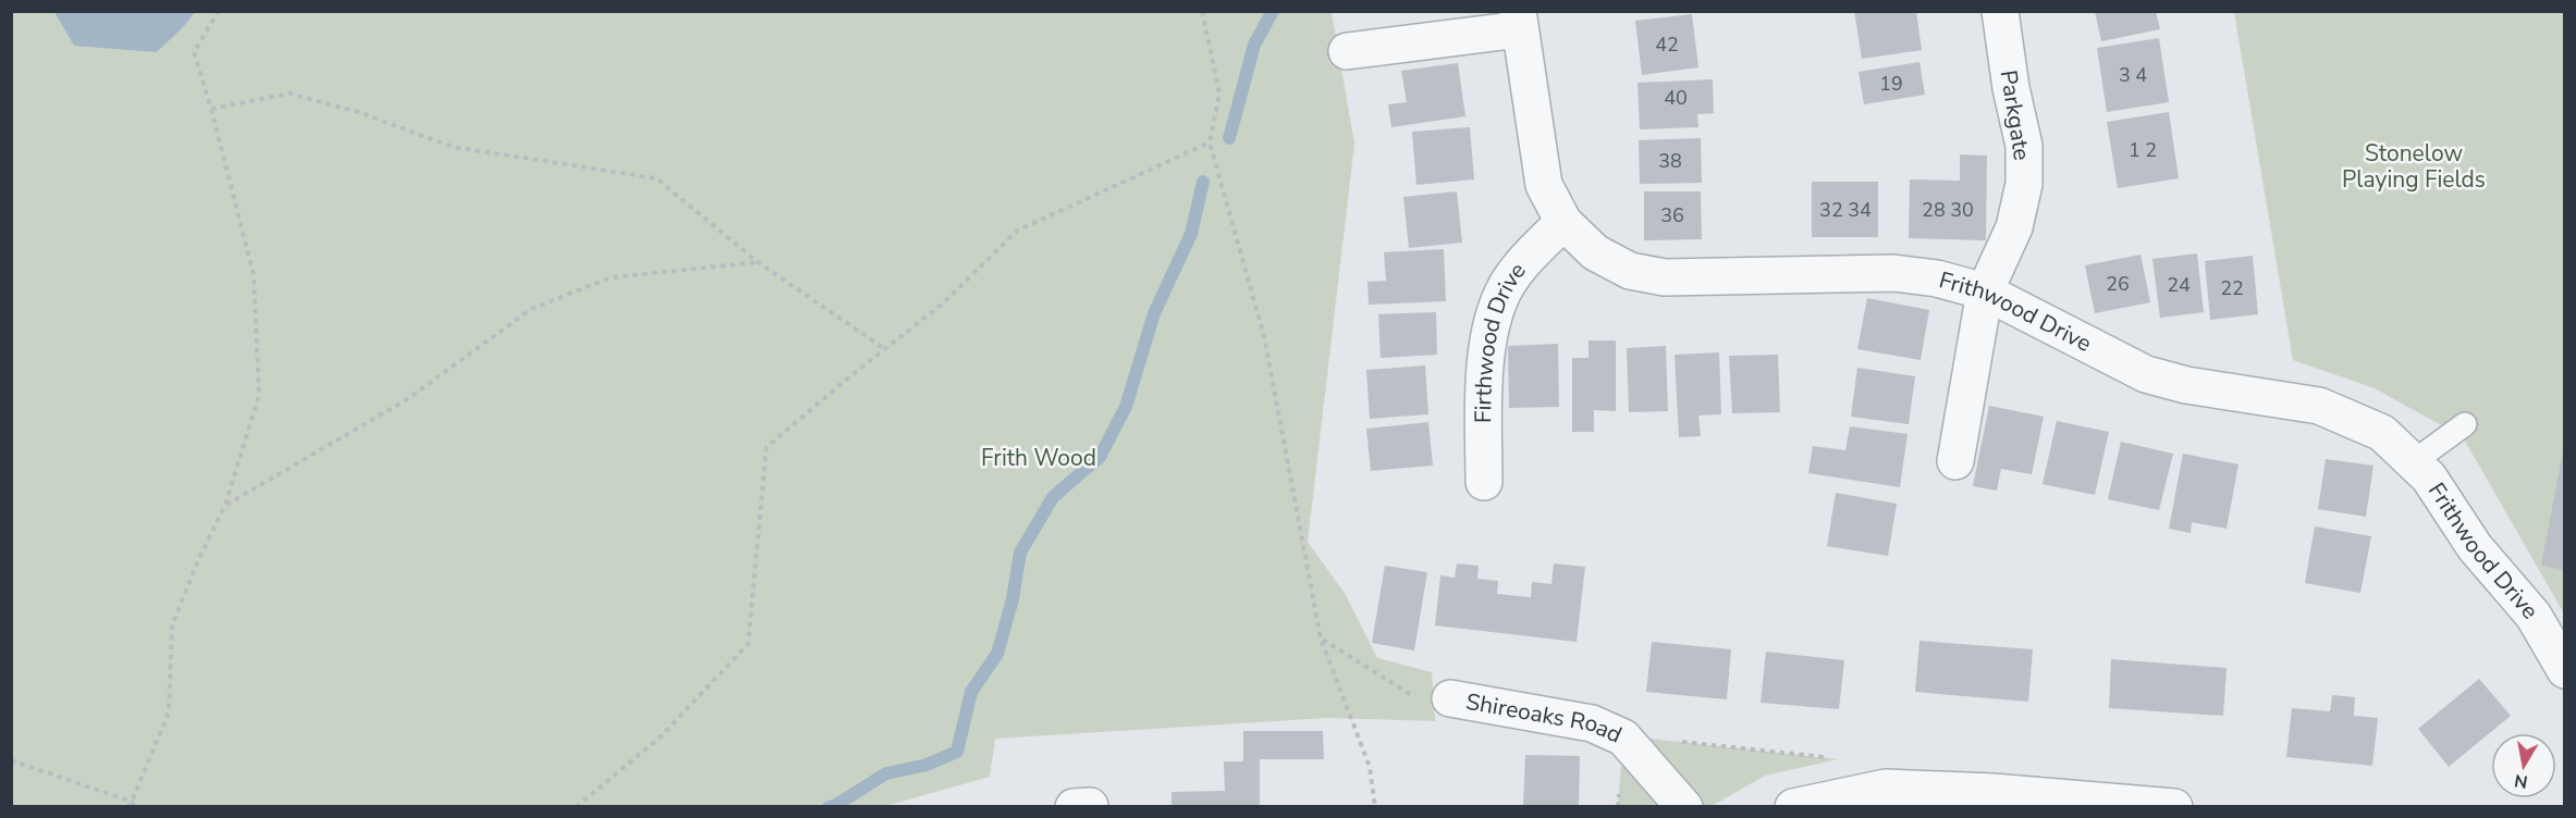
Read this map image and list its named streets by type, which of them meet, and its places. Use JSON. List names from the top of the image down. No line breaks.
{"streets":{"street":["Parkgate","Frithwood Drive","Firthwood Drive","Shireoaks Road"]},"crossings":[["Parkgate","Frithwood Drive"],["Frithwood Drive","Firthwood Drive"]],"parks":["Stonelow Playing Fields","Frith Wood"],"house_numbers":["42","3 4","19","40","1 2","38","32 34","28 30","36","26","24","22"],"north":"bottom"}
